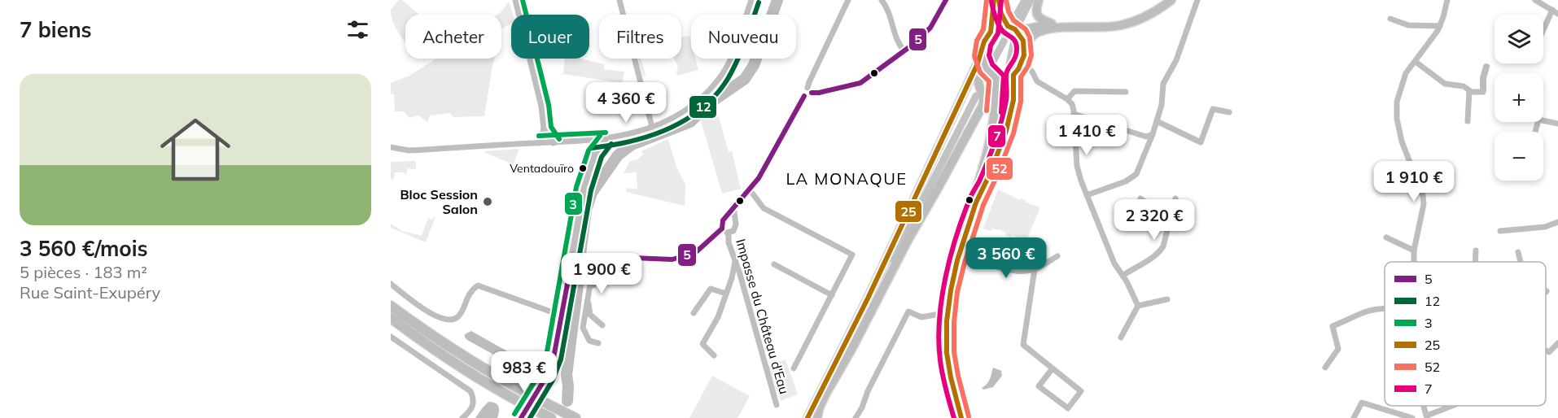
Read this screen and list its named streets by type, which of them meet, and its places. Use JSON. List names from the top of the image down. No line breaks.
{"streets":{"street":["Impasse du Château d'Eau"]},"districts":["LA MONAQUE"],"places":["Ventadouïro","Bloc Session Salon"],"lines":["transit line 5","transit line 3","transit line 25","transit line 52","transit line 7","transit line 12"],"legend":["5","12","3","25","52","7"],"page":{"heading":"7 biens","map_buttons":["+","−"],"chip":["Acheter","Louer","Filtres","Nouveau"],"list":[{"name":"3 560 €/mois","note":"5 pièces · 183 m² · Rue Saint-Exupéry"}],"price":["4 360 €","1 410 €","1 910 €","2 320 €","3 560 €","1 900 €","983 €"]}}
